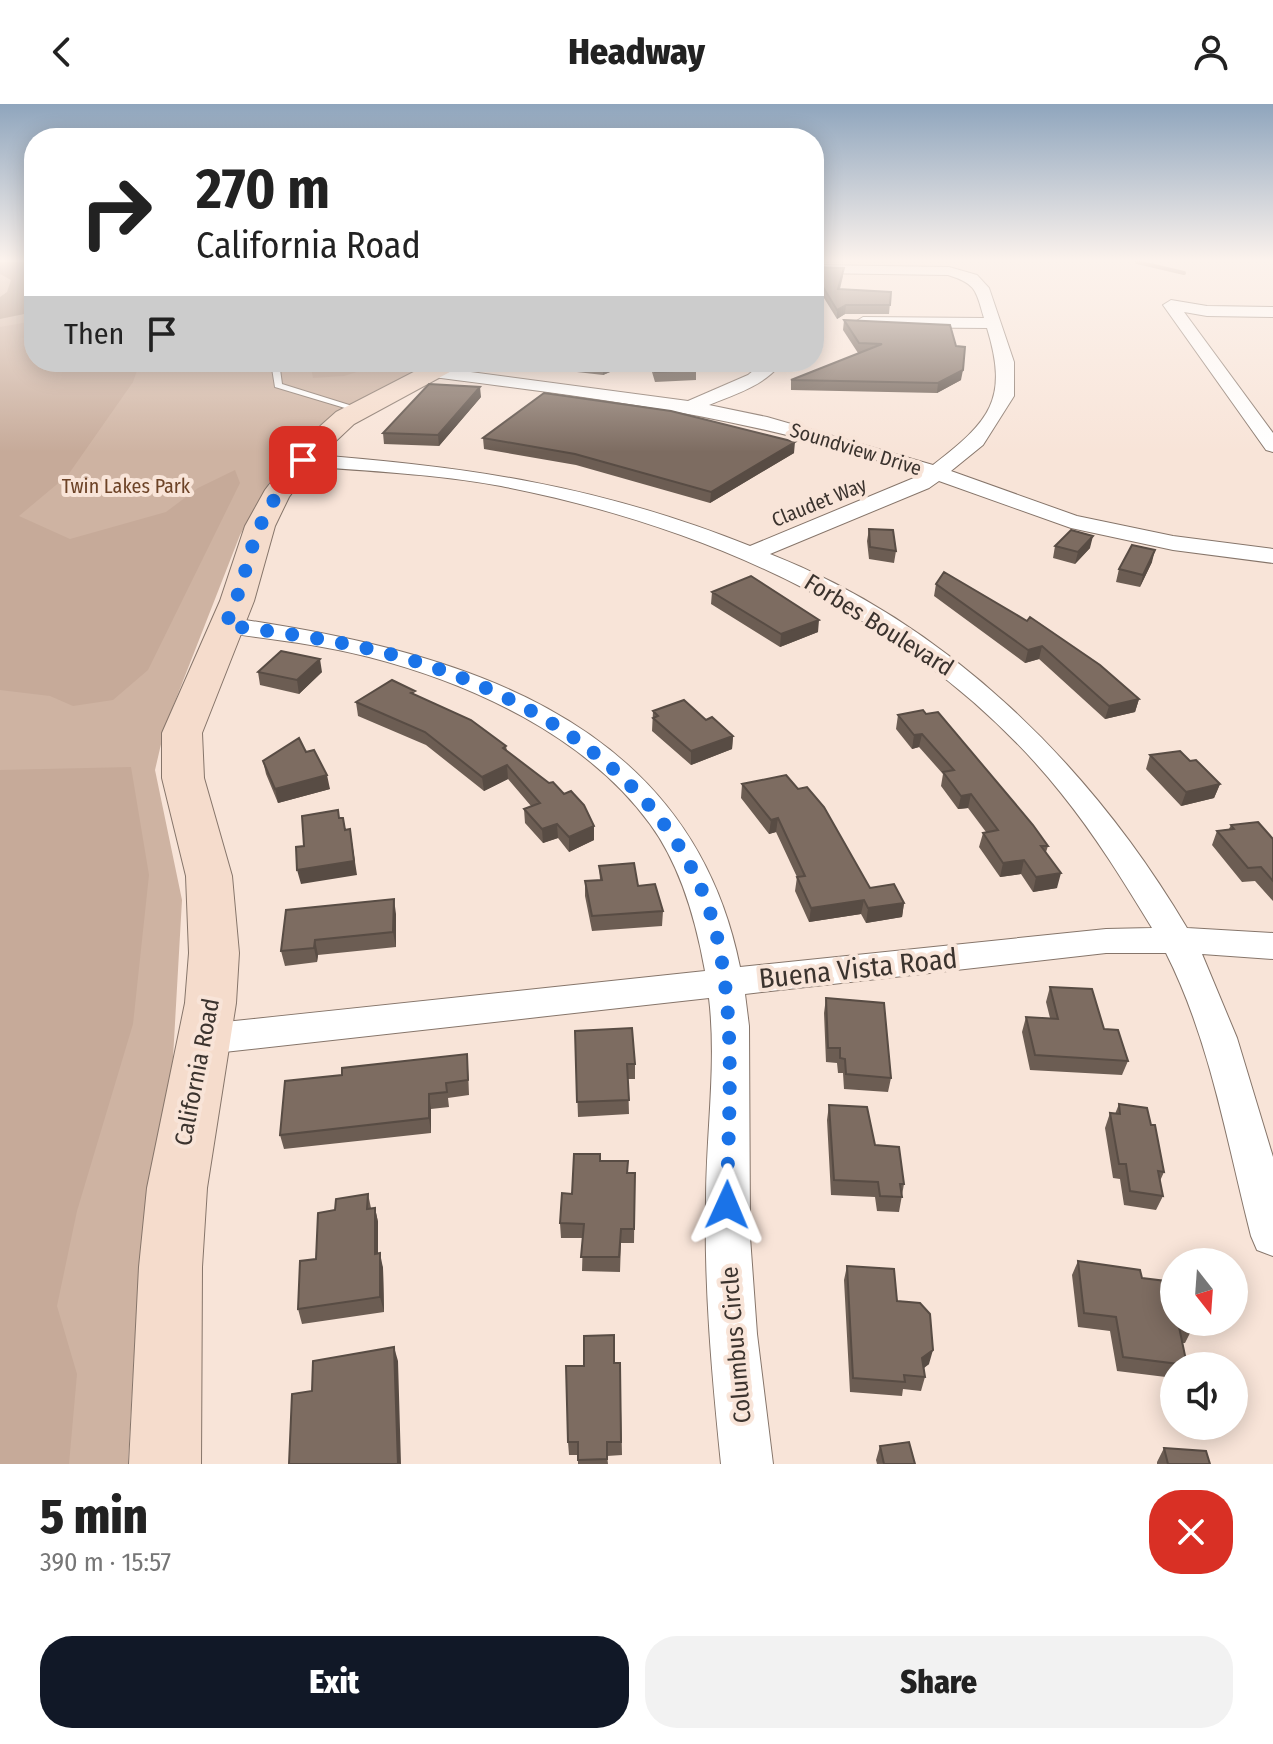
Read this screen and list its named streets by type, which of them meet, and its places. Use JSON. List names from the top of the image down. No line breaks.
{"streets":{"main road":["California Road"],"street":["Soundview Drive","Claudet Way","Forbes Boulevard","Buena Vista Road","Columbus Circle"]},"crossings":[["Soundview Drive","Claudet Way"],["Claudet Way","Forbes Boulevard"],["Forbes Boulevard","Buena Vista Road"],["Forbes Boulevard","California Road"],["Buena Vista Road","California Road"],["Buena Vista Road","Columbus Circle"],["California Road","Columbus Circle"]],"parks":["Twin Lakes Park"],"north":"bottom","page":{"header":"Headway","turn":["270 m","California Road"],"then":"Then","heading":["5 min","390 m · 15:57"],"buttons":["Exit","Share"]}}
